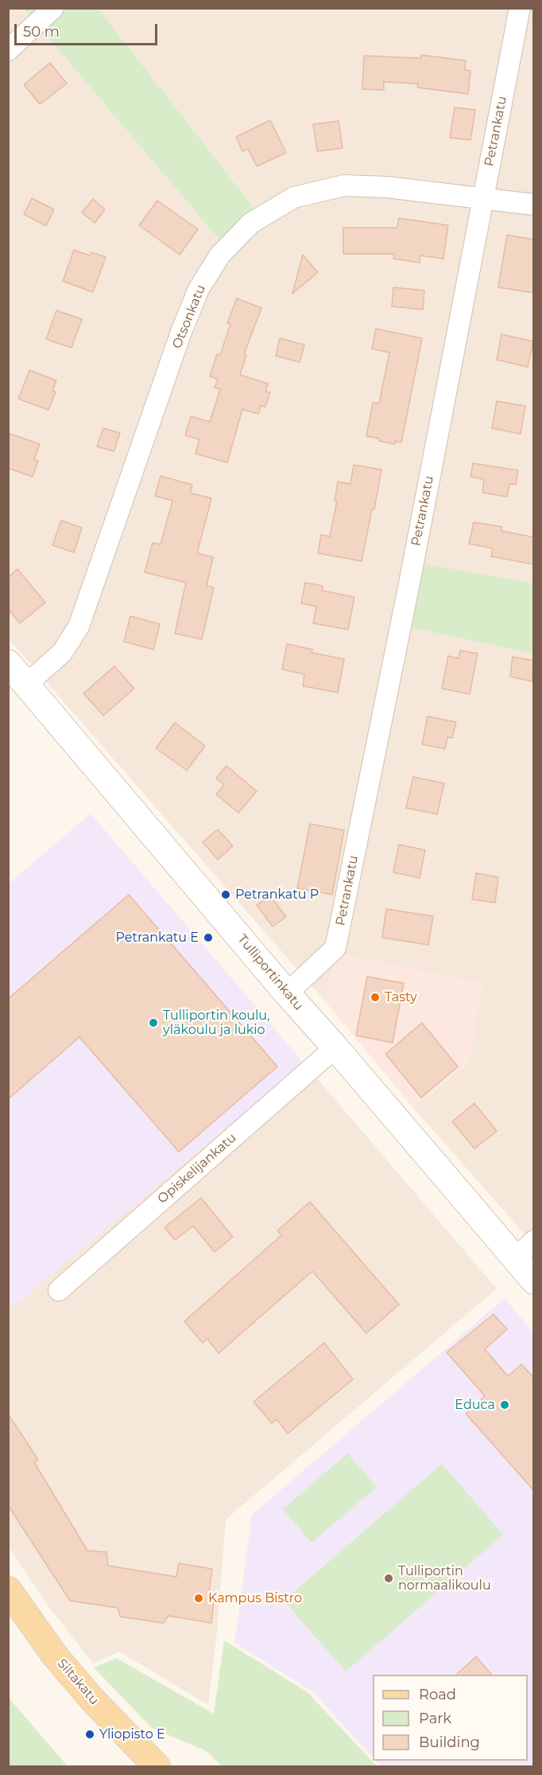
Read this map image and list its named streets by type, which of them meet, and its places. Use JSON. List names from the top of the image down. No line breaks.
{"streets":{"main road":["Siltakatu"],"street":["Petrankatu","Otsonkatu","Tulliportinkatu","Opiskelijankatu"]},"crossings":[["Petrankatu","Otsonkatu"],["Petrankatu","Tulliportinkatu"],["Otsonkatu","Tulliportinkatu"],["Tulliportinkatu","Opiskelijankatu"]],"places":["Petrankatu P","Petrankatu E","Tasty","Tulliportin koulu, yläkoulu ja lukio","Educa","Tulliportin normaalikoulu","Kampus Bistro","Yliopisto E"],"legend":["Road","Park","Building"],"scale_bar":"50 m"}
